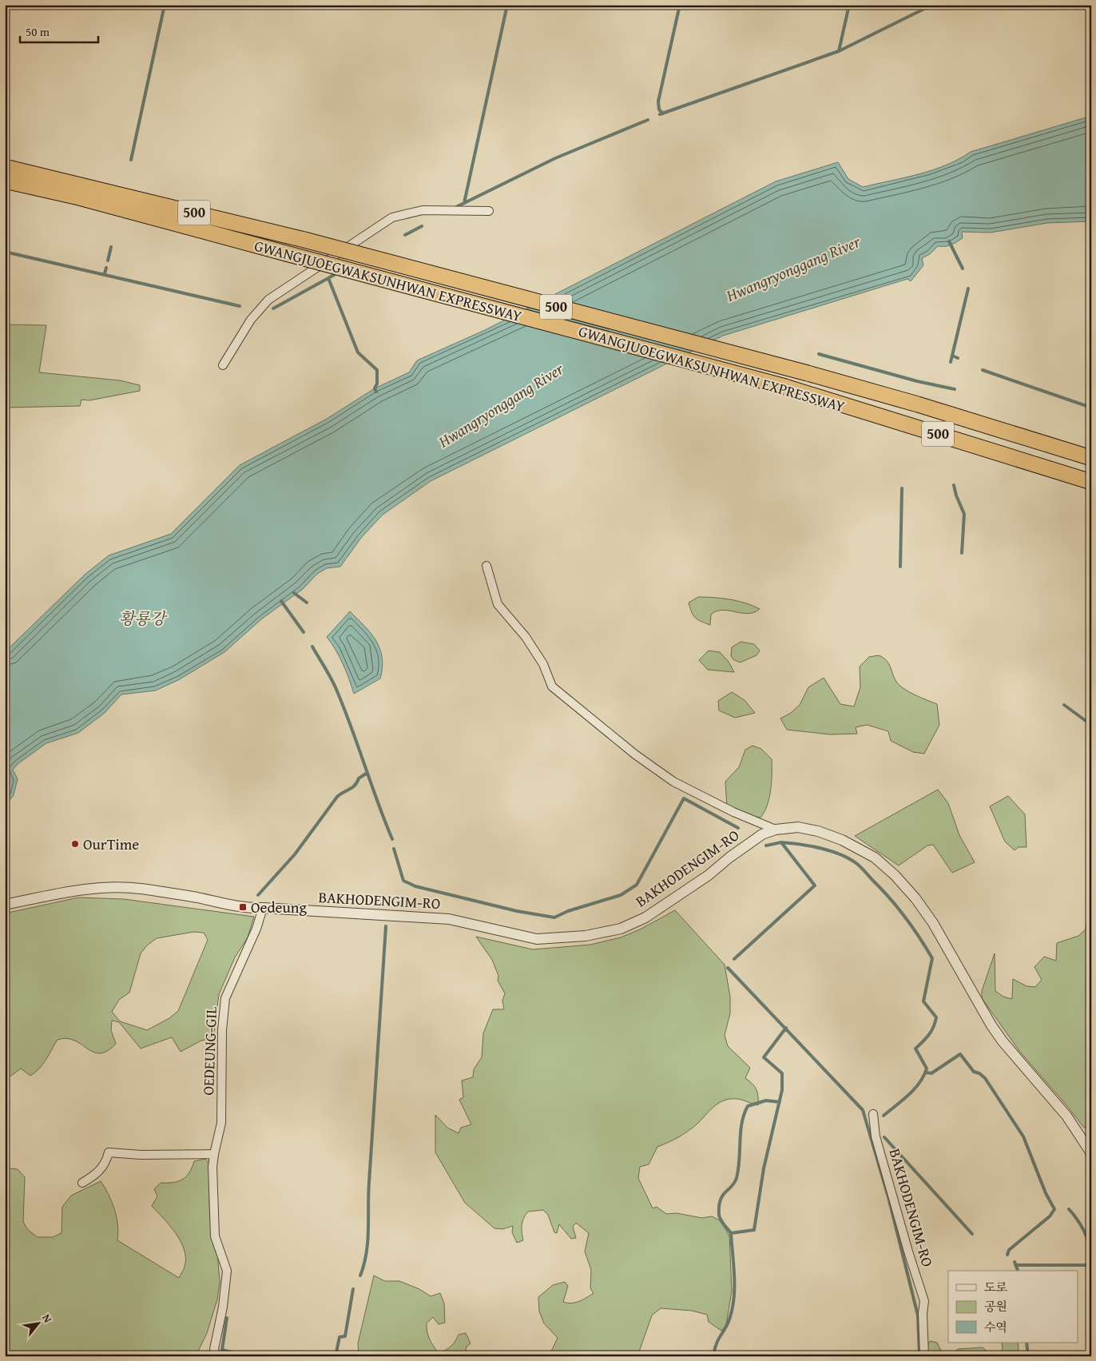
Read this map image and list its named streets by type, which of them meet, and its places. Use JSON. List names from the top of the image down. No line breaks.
{"streets":{"highway":["500","GWANGJUOEGWAKSUNHWAN EXPRESSWAY"],"street":["BAKHODENGIM-RO","OEDEUNG-GIL"]},"crossings":[["BAKHODENGIM-RO","OEDEUNG-GIL"]],"water":["Hwangryonggang River","황룡강"],"places":{"other":["OurTime"],"transit":["Oedeung"]},"legend":["도로","공원","수역"],"scale_bar":"50 m","north":"top right"}
